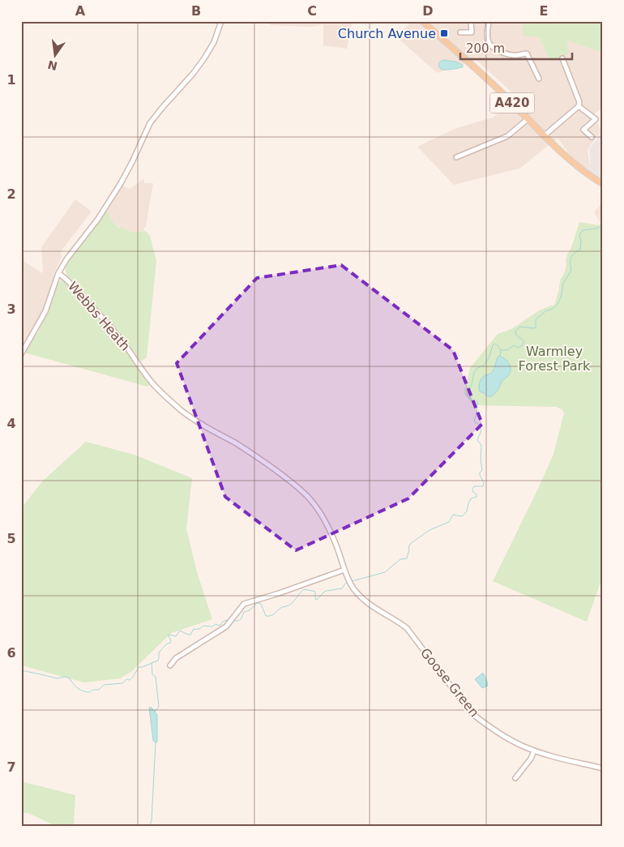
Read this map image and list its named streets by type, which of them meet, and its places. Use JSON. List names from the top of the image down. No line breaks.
{"streets":{"main road":["A420"],"street":["Webbs Heath","Goose Green"]},"crossings":[["Webbs Heath","Goose Green"]],"parks":["Warmley Forest Park"],"places":{"transit":["Church Avenue"]},"scale_bar":"200 m","north":"bottom","grid":{"columns":["A","B","C","D","E"],"rows":["1","2","3","4","5","6","7"]}}
